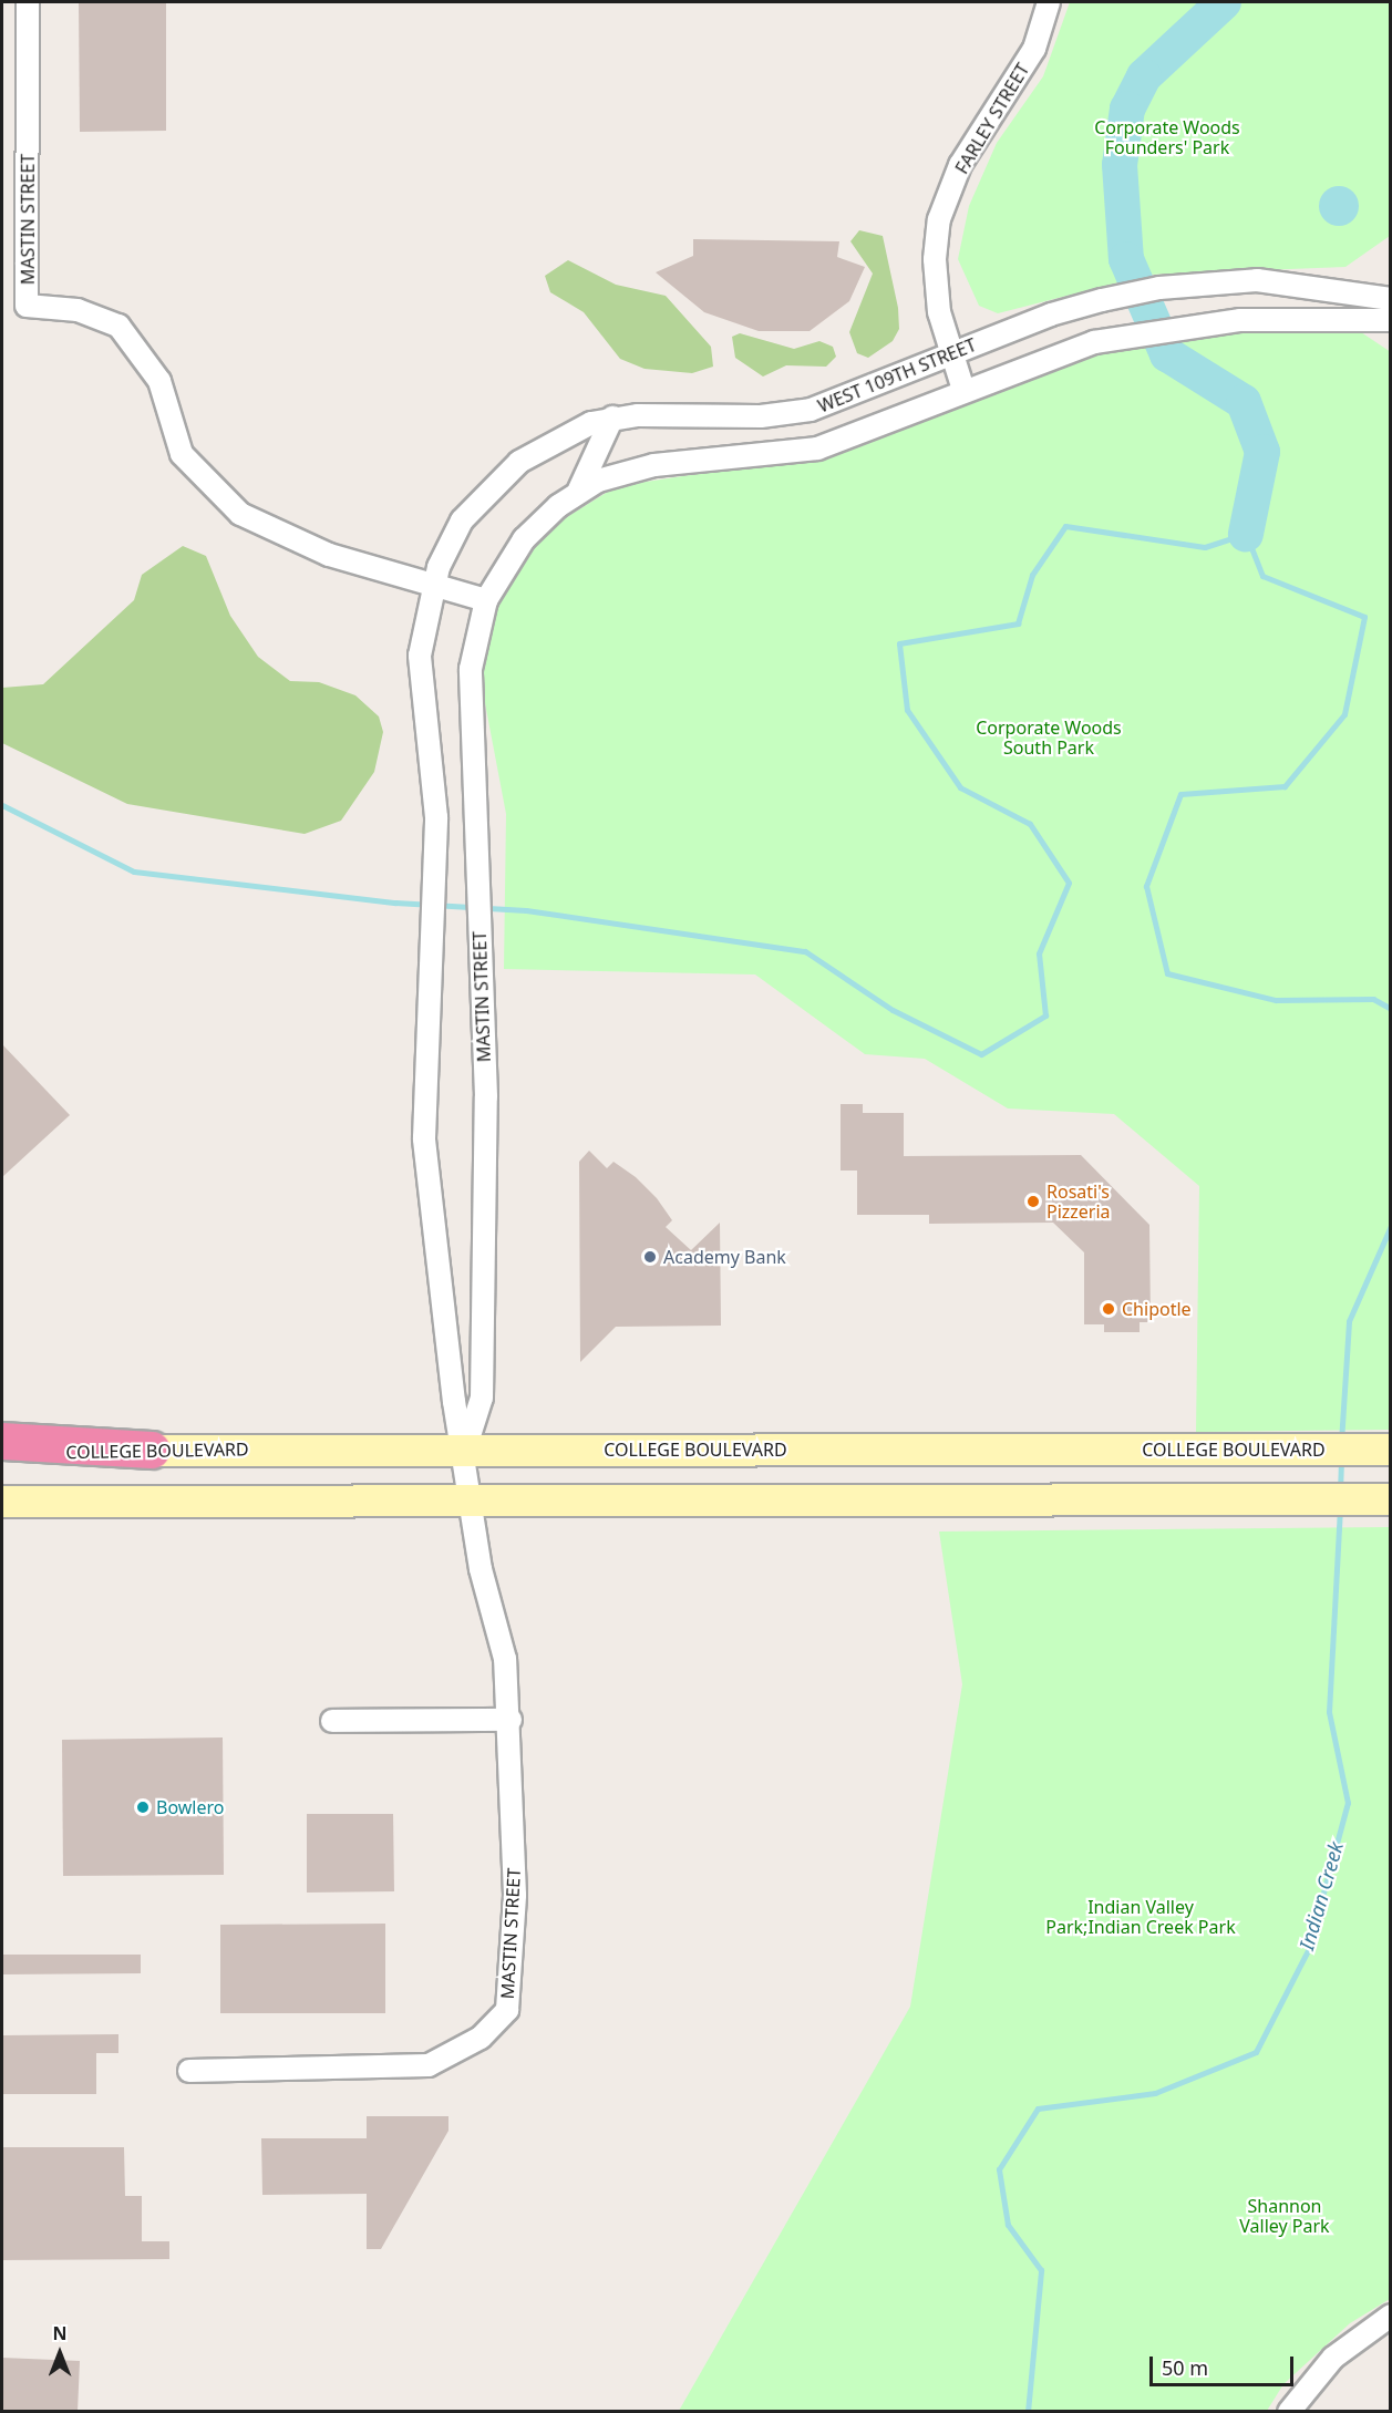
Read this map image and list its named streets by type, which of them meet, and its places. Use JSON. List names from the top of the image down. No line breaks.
{"streets":{"main road":["COLLEGE BOULEVARD"],"street":["FARLEY STREET","MASTIN STREET","WEST 109TH STREET"]},"crossings":[["FARLEY STREET","WEST 109TH STREET"],["MASTIN STREET","WEST 109TH STREET"],["MASTIN STREET","COLLEGE BOULEVARD"]],"water":["Indian Creek"],"parks":["Corporate Woods Founders' Park","Corporate Woods South Park","Indian Valley Park;Indian Creek Park","Shannon Valley Park"],"places":["Rosati's Pizzeria","Academy Bank","Chipotle","Bowlero"],"scale_bar":"50 m","north":"top"}
